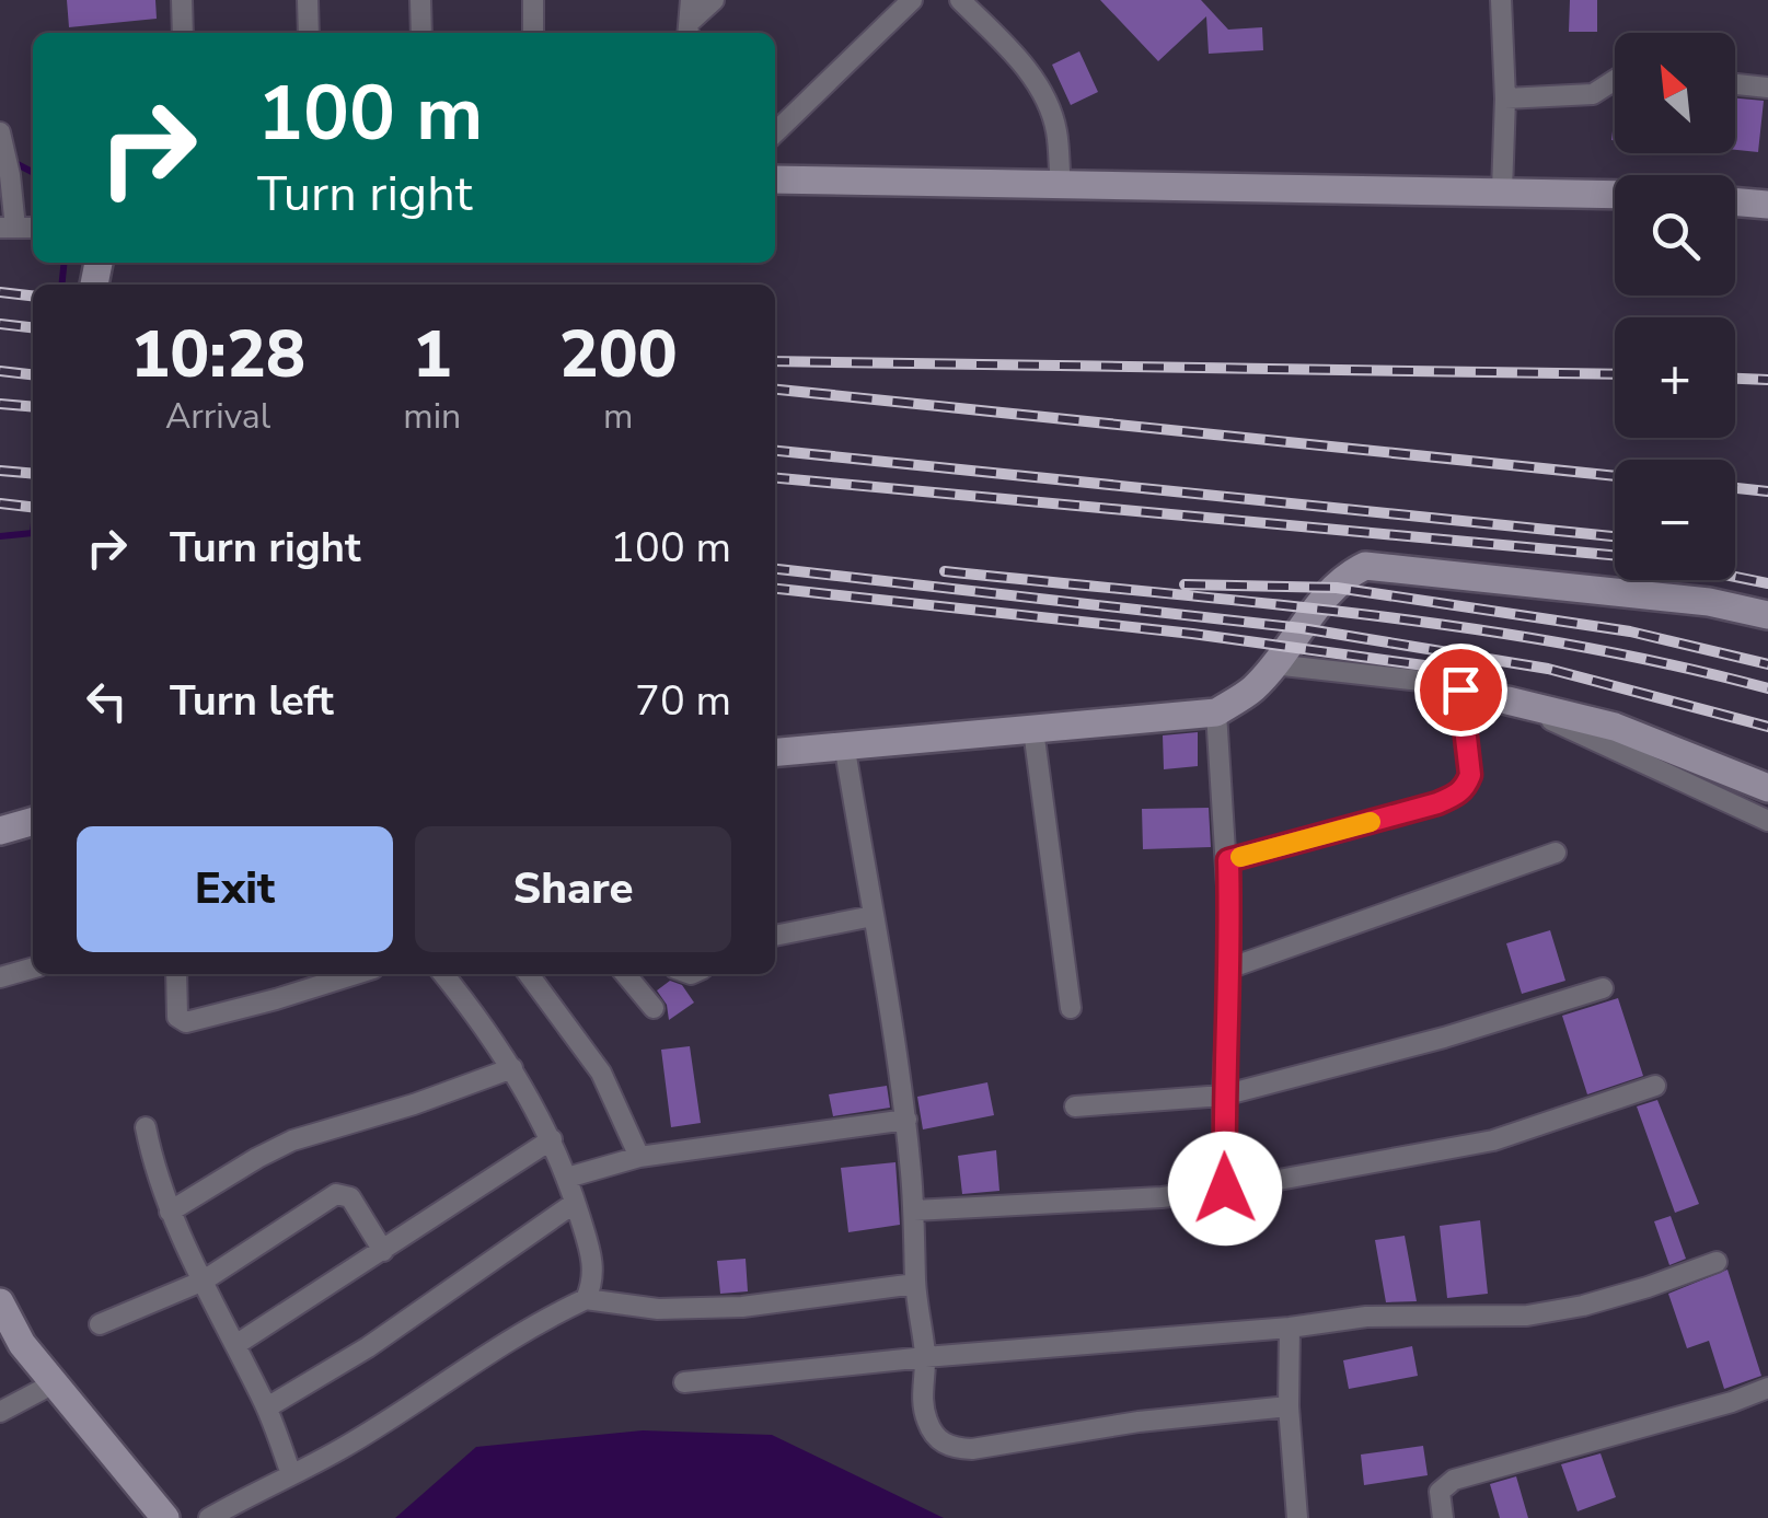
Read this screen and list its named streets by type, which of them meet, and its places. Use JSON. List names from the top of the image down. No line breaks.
{"north":"top left","page":{"map_buttons":["+","−"],"turn":["100 m","Turn right"],"eta":["10:28","Arrival","1","min","200","m"],"list":[{"name":"Turn right","value":"100 m"},{"name":"Turn left","value":"70 m"}],"buttons":["Exit","Share"]}}
